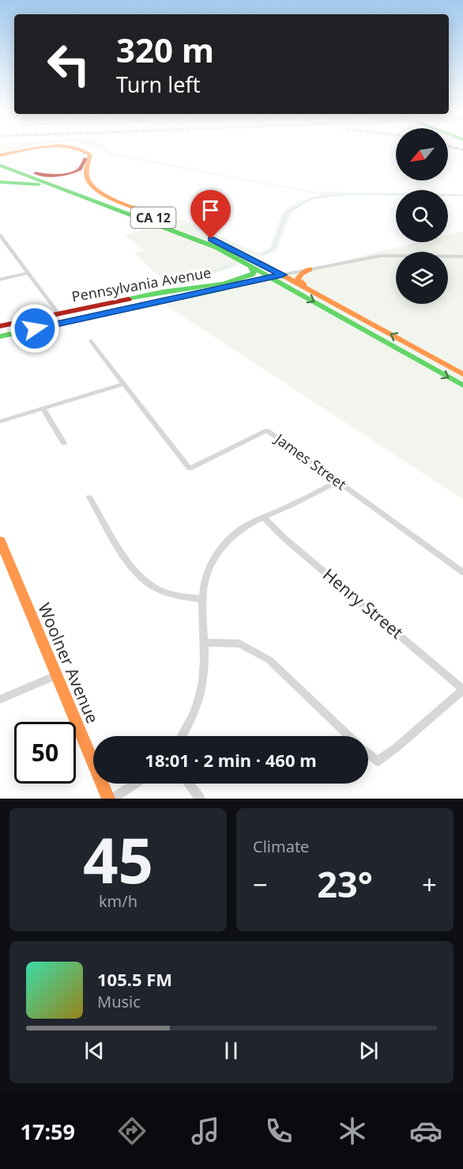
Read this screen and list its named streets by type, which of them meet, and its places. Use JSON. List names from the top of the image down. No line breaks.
{"streets":{"main road":["CA 12","Pennsylvania Avenue","Woolner Avenue"],"street":["James Street","Henry Street"]},"crossings":[["CA 12","Pennsylvania Avenue"]],"north":"bottom left","page":{"turn":["320 m","Turn left"],"limit":"50","trip":"18:01 · 2 min · 460 m","tile":[["45","km/h"],"Climate"],"heat":["−","23°","+"],"song":["105.5 FM","Music"],"tabs":"17:59"}}
